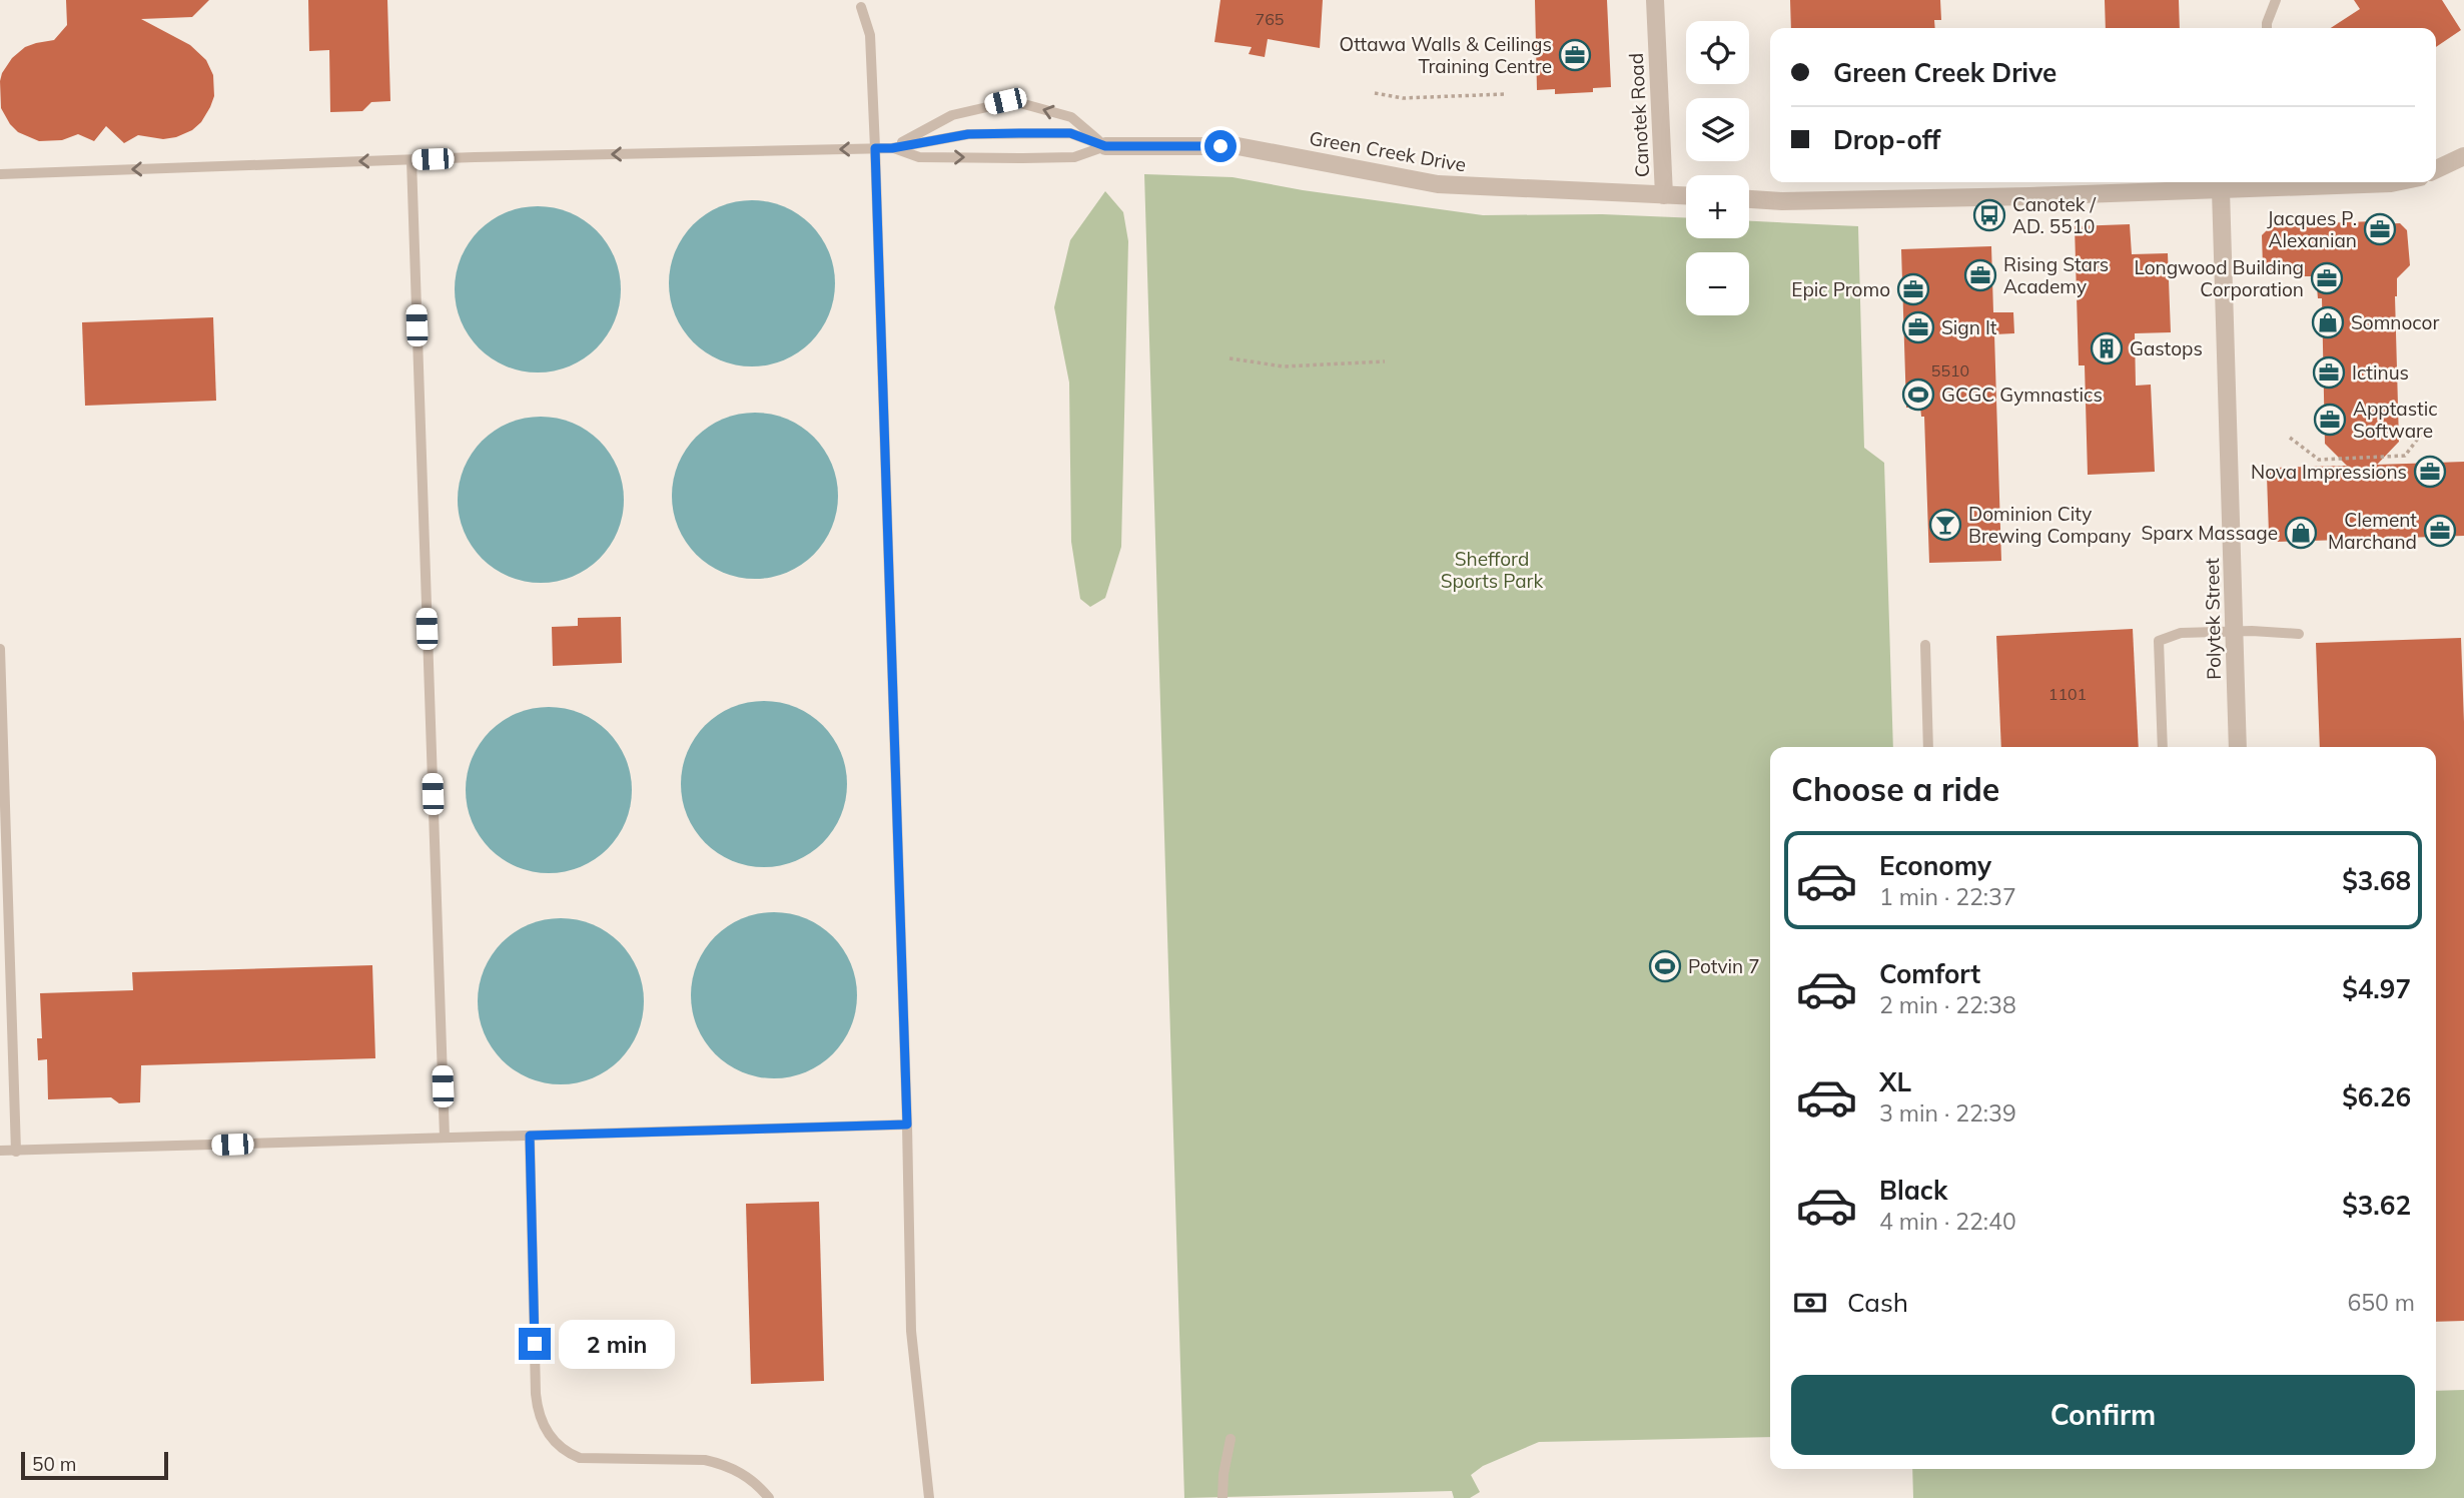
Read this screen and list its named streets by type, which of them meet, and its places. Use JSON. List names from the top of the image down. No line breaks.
{"streets":{"street":["Canotek Road","Green Creek Drive","Polytek Street"]},"crossings":[["Canotek Road","Green Creek Drive"]],"parks":["Shefford Sports Park"],"places":{"office":["Ottawa Walls & Ceilings Training Centre","Jacques P. Alexanian","Rising Stars Academy","Longwood Building Corporation","Epic Promo","Sign It","Ictinus","Apptastic Software","Nova Impressions","Clement Marchand"],"bus stop":["Canotek / AD. 5510"],"shop":["Somnocor","Sparx Massage"],"building":["Gastops"],"sports":["GCGC Gymnastics","Potvin 7"],"bar":["Dominion City Brewing Company"]},"house_numbers":["765","5510","1101"],"scale_bar":"50 m","page":{"map_buttons":["+","−"],"banner":["Green Creek Drive","Drop-off"],"heading":"Choose a ride","list":[{"name":"Economy","note":"1 min · 22:37","value":"$3.68"},{"name":"Comfort","note":"2 min · 22:38","value":"$4.97"},{"name":"XL","note":"3 min · 22:39","value":"$6.26"},{"name":"Black","note":"4 min · 22:40","value":"$3.62"}],"pay":["Cash","650 m"],"bubble":"2 min","buttons":"Confirm","scale":"50 m"}}
